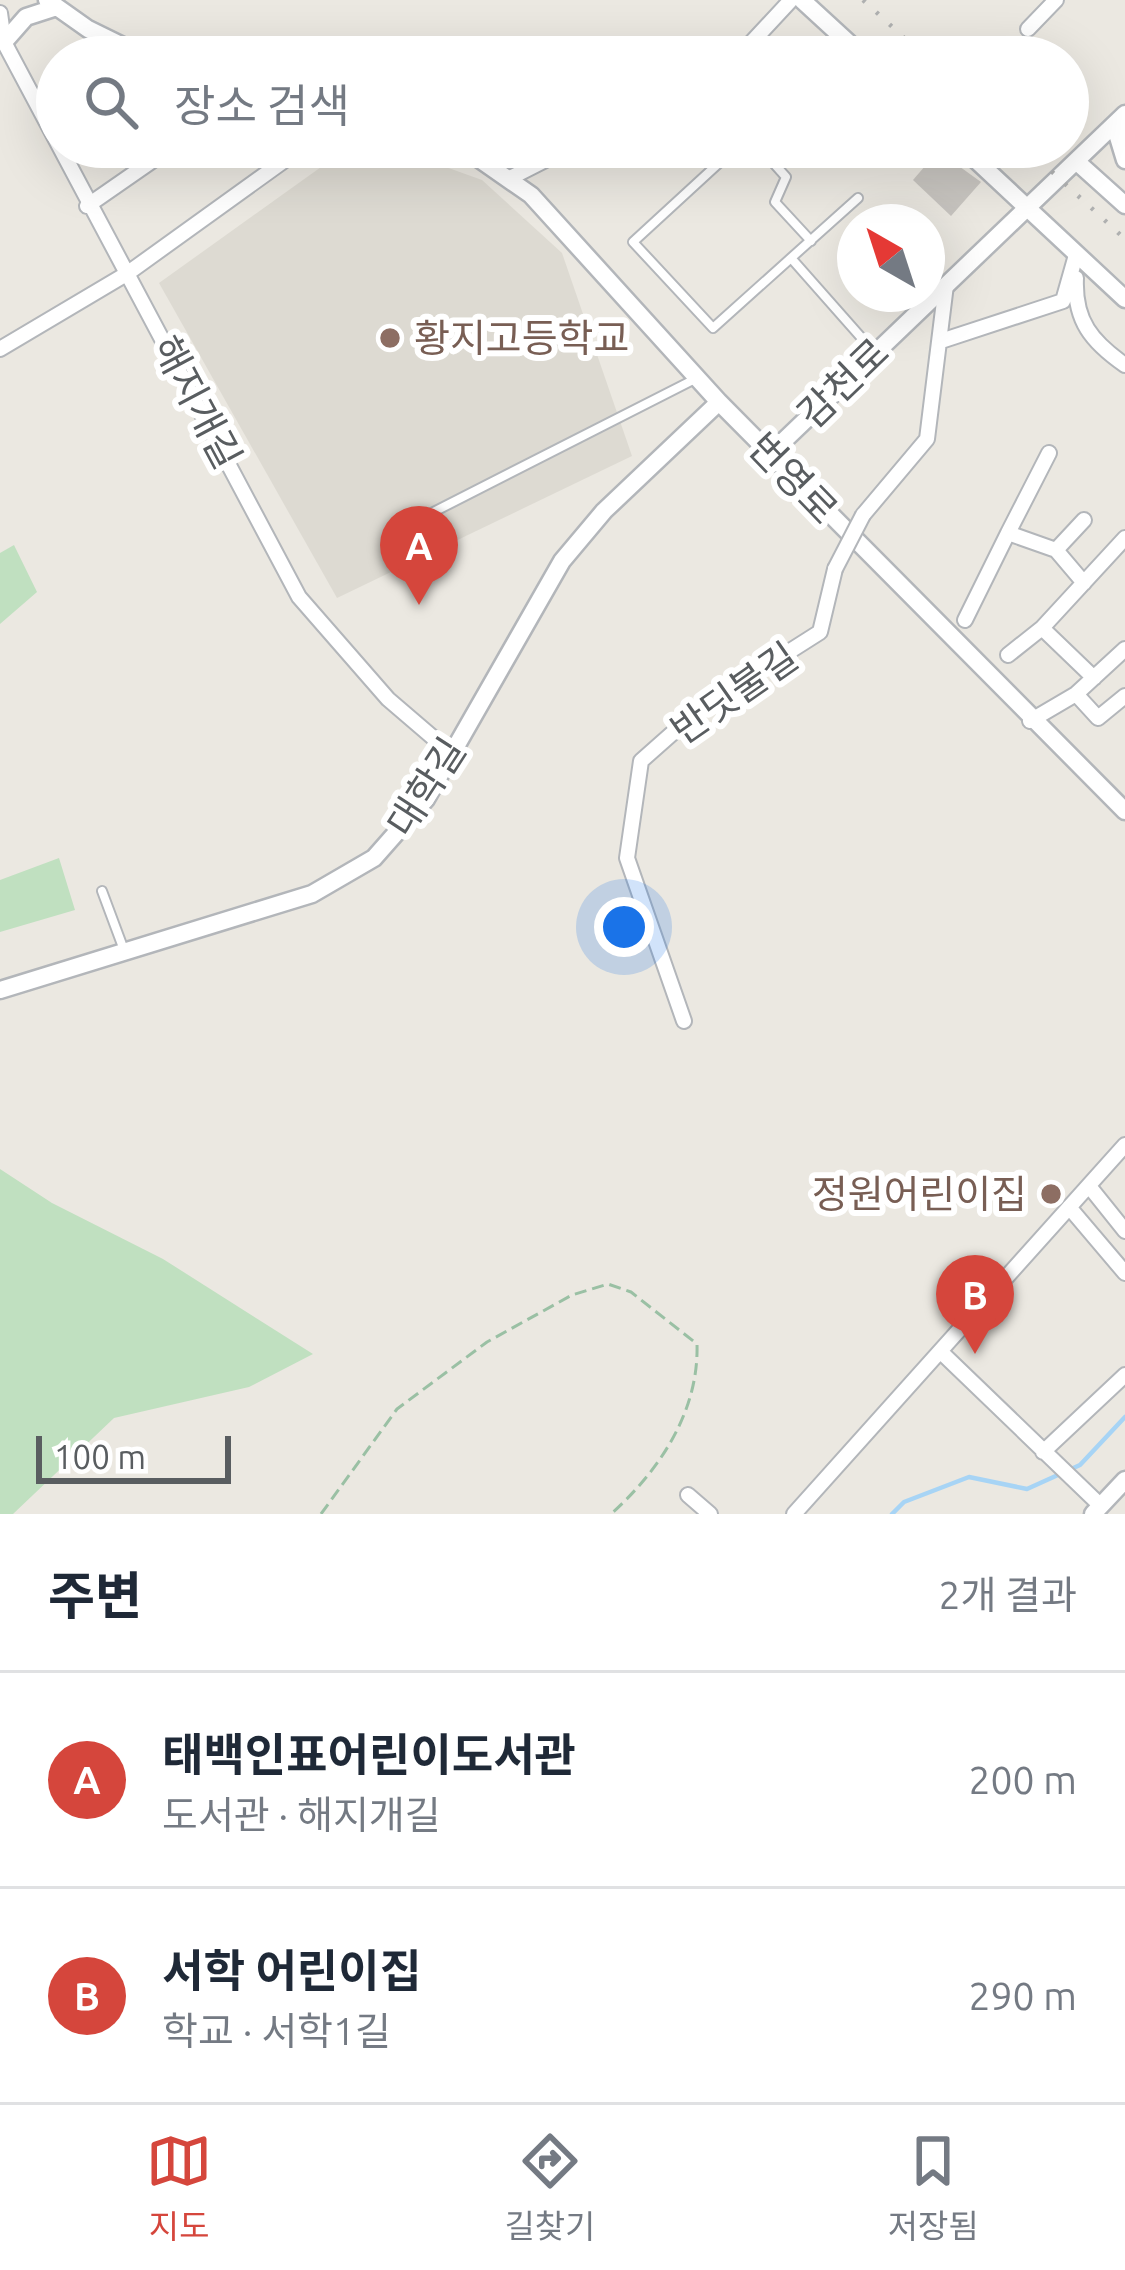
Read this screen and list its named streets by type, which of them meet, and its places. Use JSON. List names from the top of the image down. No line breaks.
{"streets":{"street":["감천로","해지개길","번영로","반딧불길","대학길"]},"crossings":[["감천로","번영로"],["해지개길","대학길"],["번영로","대학길"]],"places":["황지고등학교","정원어린이집"],"scale_bar":"100 m","north":"top left","page":{"search":"장소 검색","pins":["A","B"],"scale":"100 m","heading":["주변","2개 결과"],"list":[{"mark":"A","name":"태백인표어린이도서관","note":"도서관 · 해지개길","value":"200 m"},{"mark":"B","name":"서학 어린이집","note":"학교 · 서학1길","value":"290 m"}],"nav":["지도","길찾기","저장됨"]}}
